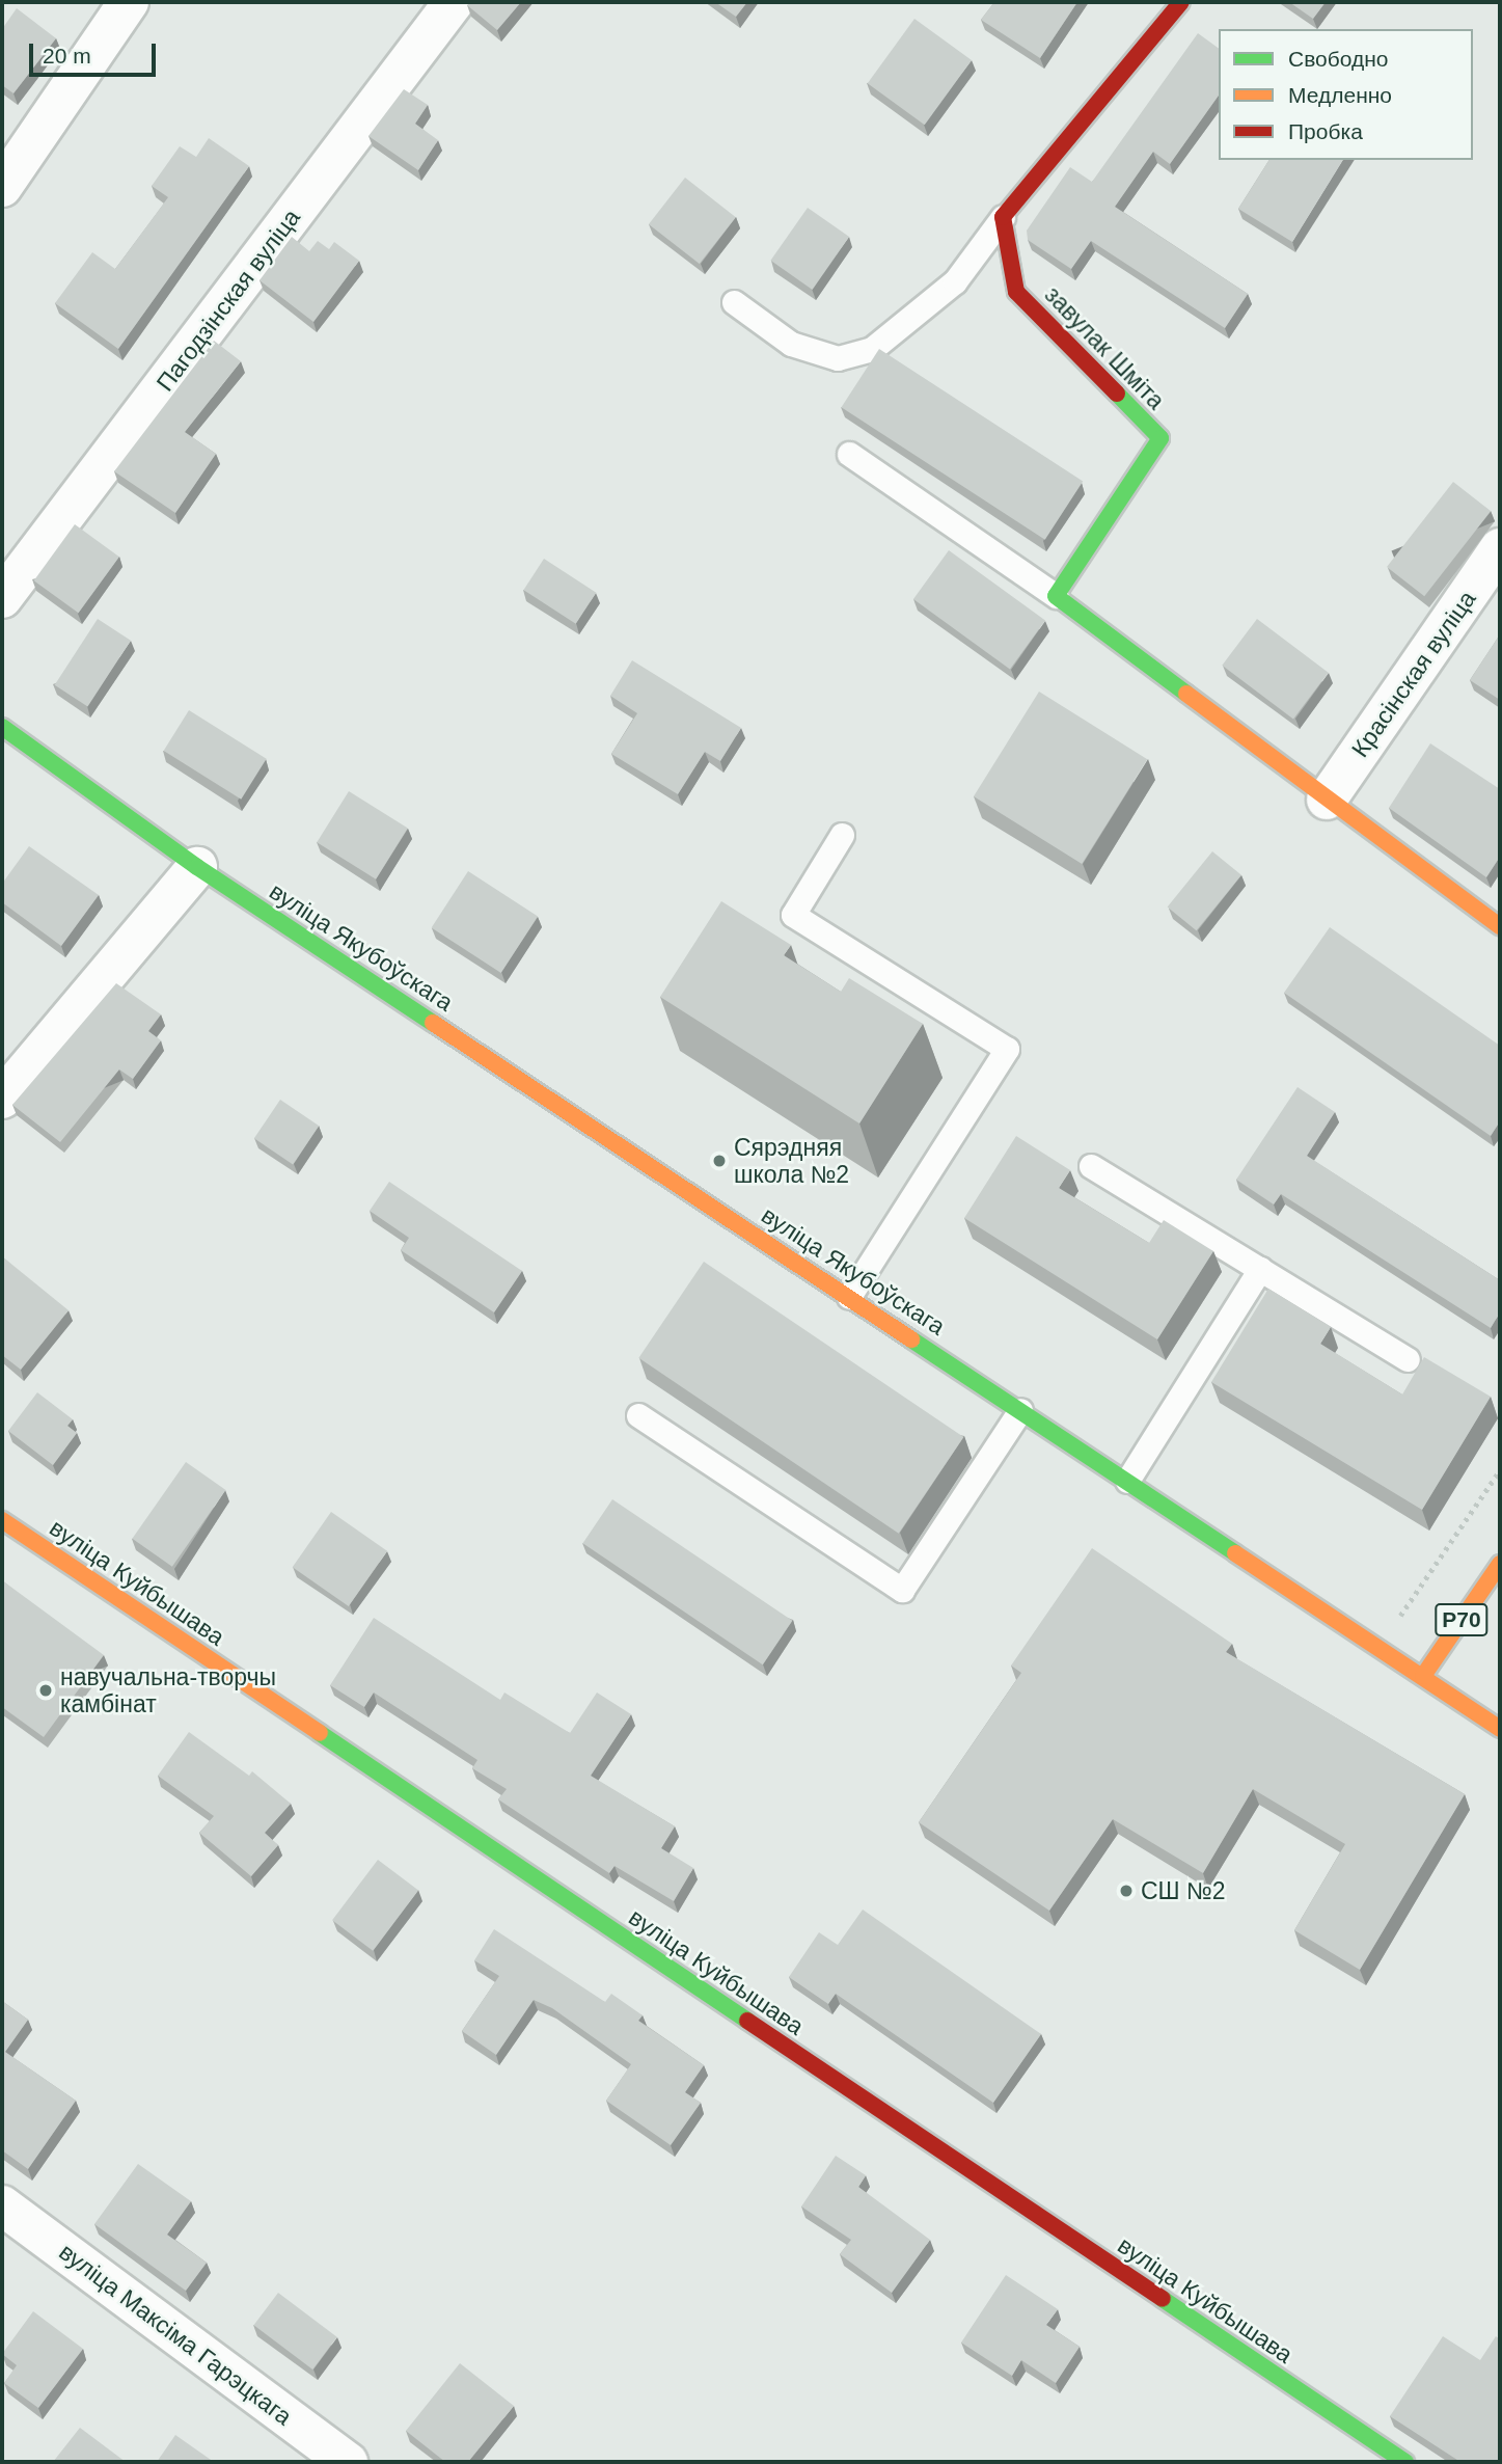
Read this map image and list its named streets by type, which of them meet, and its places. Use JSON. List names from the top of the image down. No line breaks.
{"streets":{"street":["Пагодзінская вуліца","завулак Шміта","Красінская вуліца","вуліца Якубоўскага","вуліца Куйбышава","Р70","вуліца Максіма Гарэцкага"]},"crossings":[["вуліца Якубоўскага","Р70"]],"places":["Сярэдняя школа №2","навучальна-творчы камбінат","СШ №2"],"legend":["Свободно","Медленно","Пробка"],"scale_bar":"20 m"}
